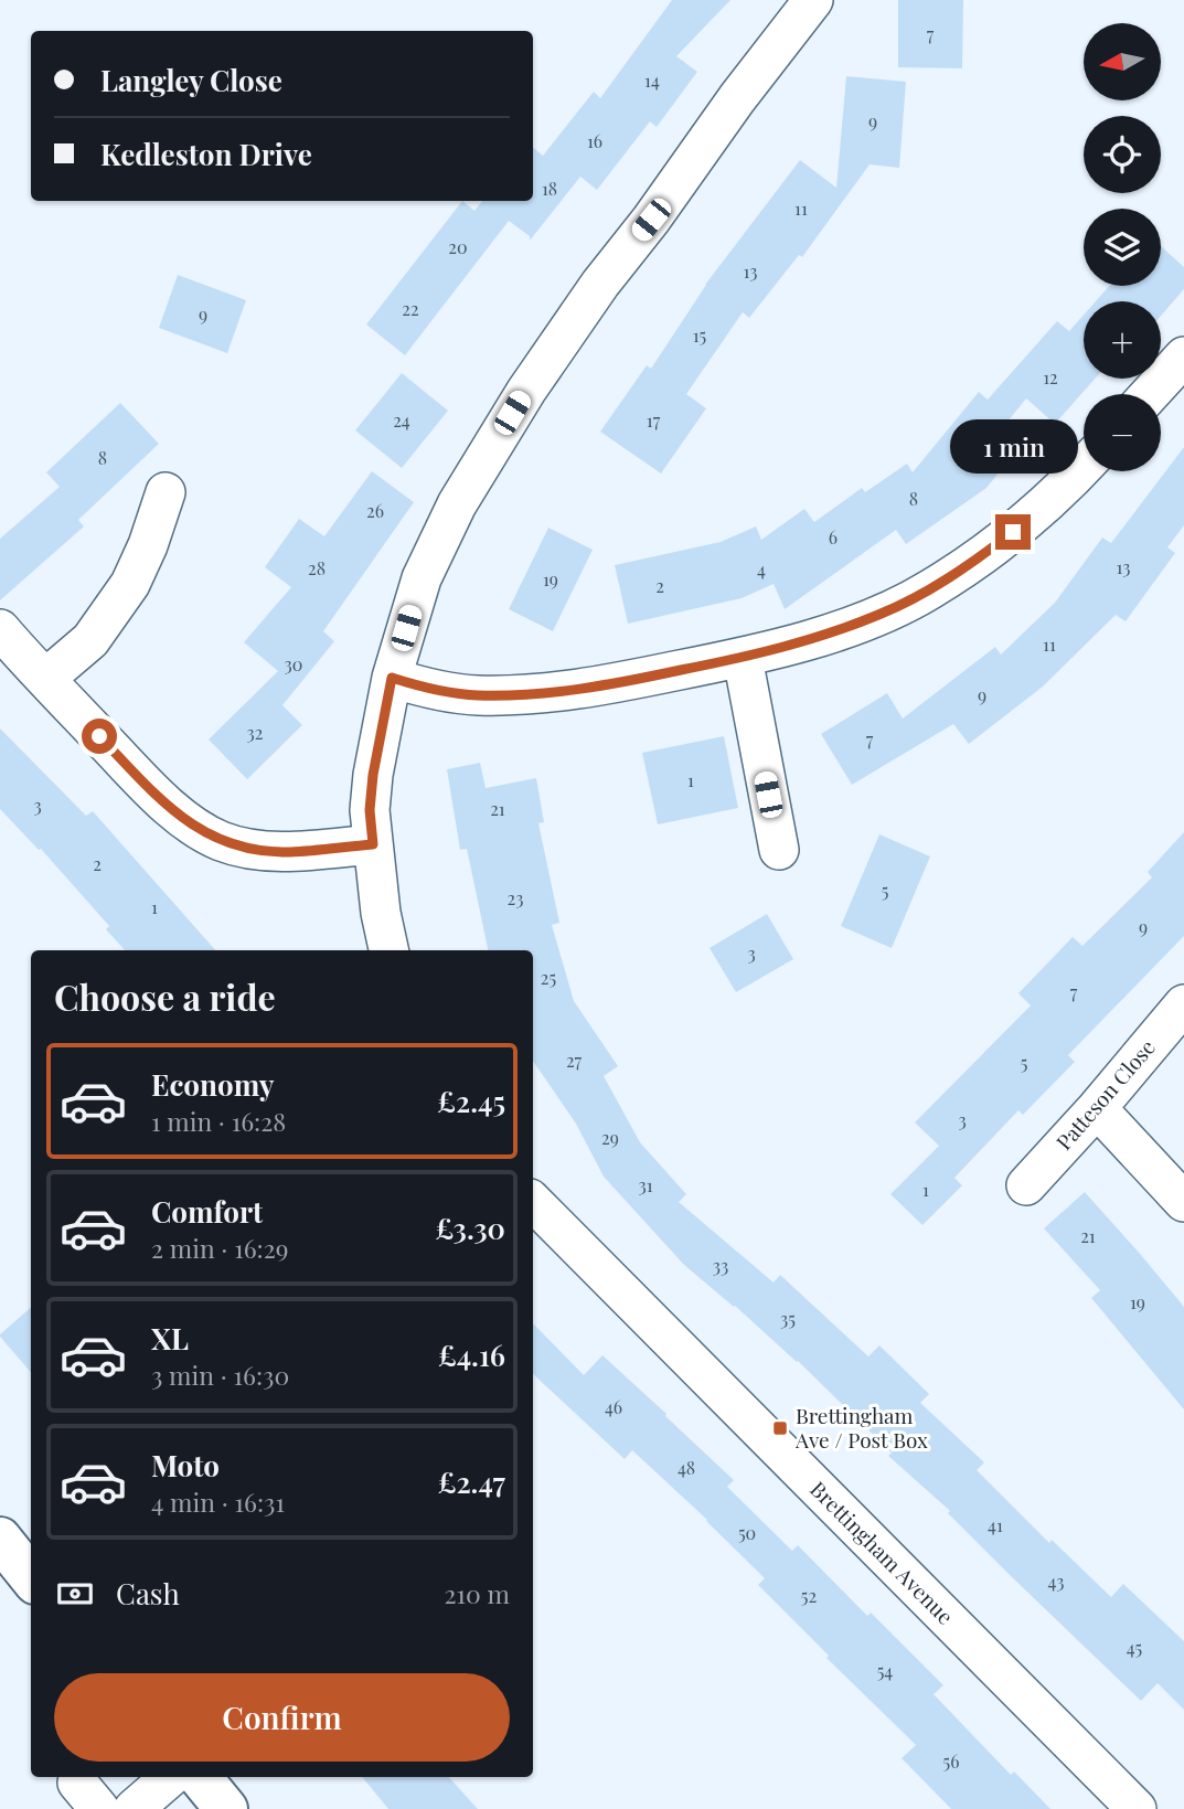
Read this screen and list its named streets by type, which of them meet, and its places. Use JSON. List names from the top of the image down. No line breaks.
{"streets":{"street":["Patteson Close","Brettingham Avenue"]},"places":{"transit":["Brettingham Ave / Post Box"]},"house_numbers":["7","14","9","16","18","11","20","13","22","9","15","12","24","17","8","8","26","6","13","28","4","19","2","11","30","9","32","7","1","3","21","2","5","23","1","9","3","25","7","27","5","3","29","31","1","21","33","19","35","46","48","41","50","43","52","45","54","56"],"north":"left","page":{"map_buttons":["+","−"],"banner":["Langley Close","Kedleston Drive"],"bubble":"1 min","heading":"Choose a ride","list":[{"name":"Economy","note":"1 min · 16:28","value":"£2.45"},{"name":"Comfort","note":"2 min · 16:29","value":"£3.30"},{"name":"XL","note":"3 min · 16:30","value":"£4.16"},{"name":"Moto","note":"4 min · 16:31","value":"£2.47"}],"pay":["Cash","210 m"],"buttons":"Confirm"}}
